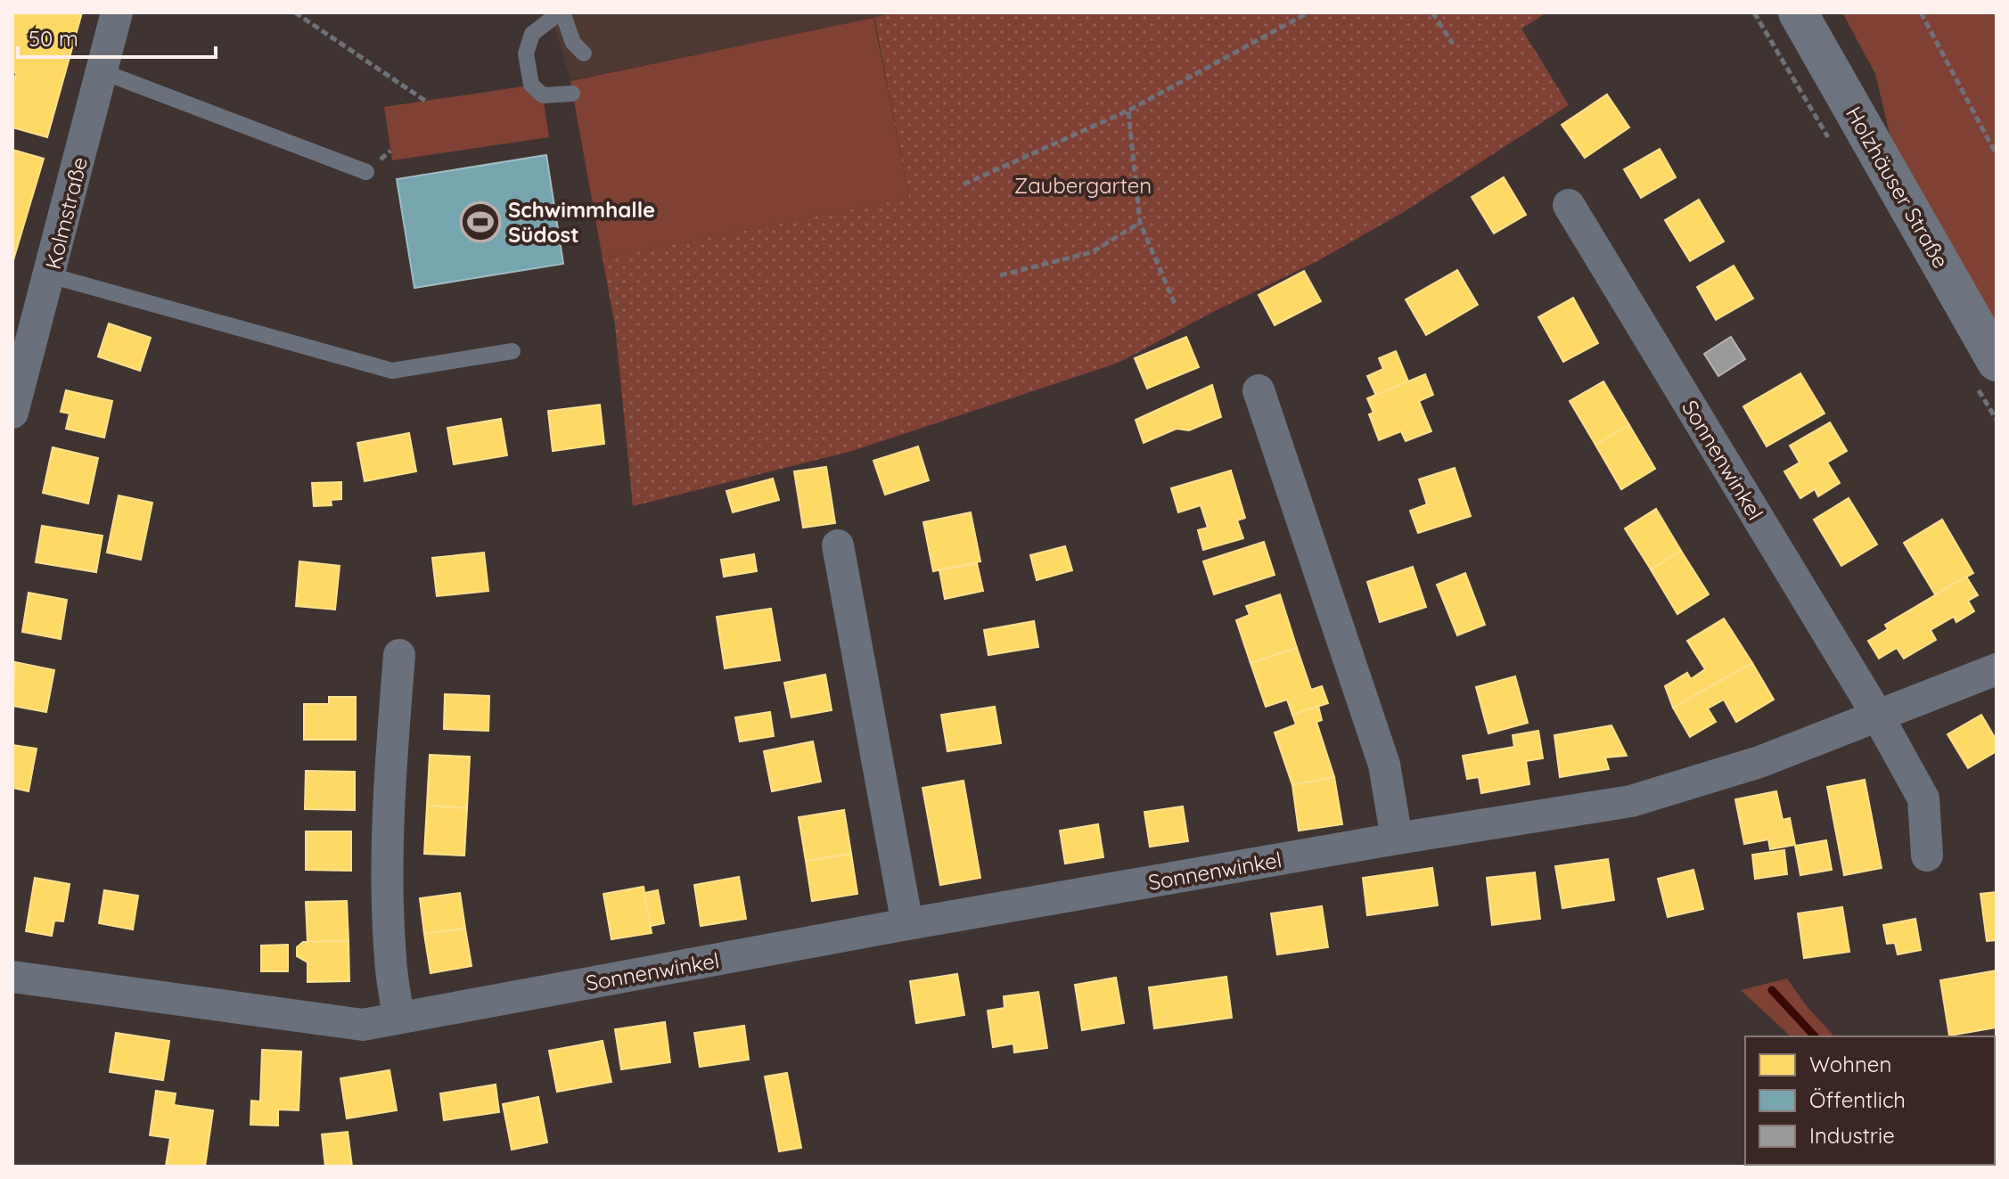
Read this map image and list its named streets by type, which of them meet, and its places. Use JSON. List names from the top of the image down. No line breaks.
{"streets":{"main road":["Holzhäuser Straße"],"street":["Kolmstraße","Sonnenwinkel"]},"parks":["Zaubergarten"],"places":{"sports":["Schwimmhalle Südost"]},"legend":["Wohnen","Öffentlich","Industrie"],"scale_bar":"50 m"}
